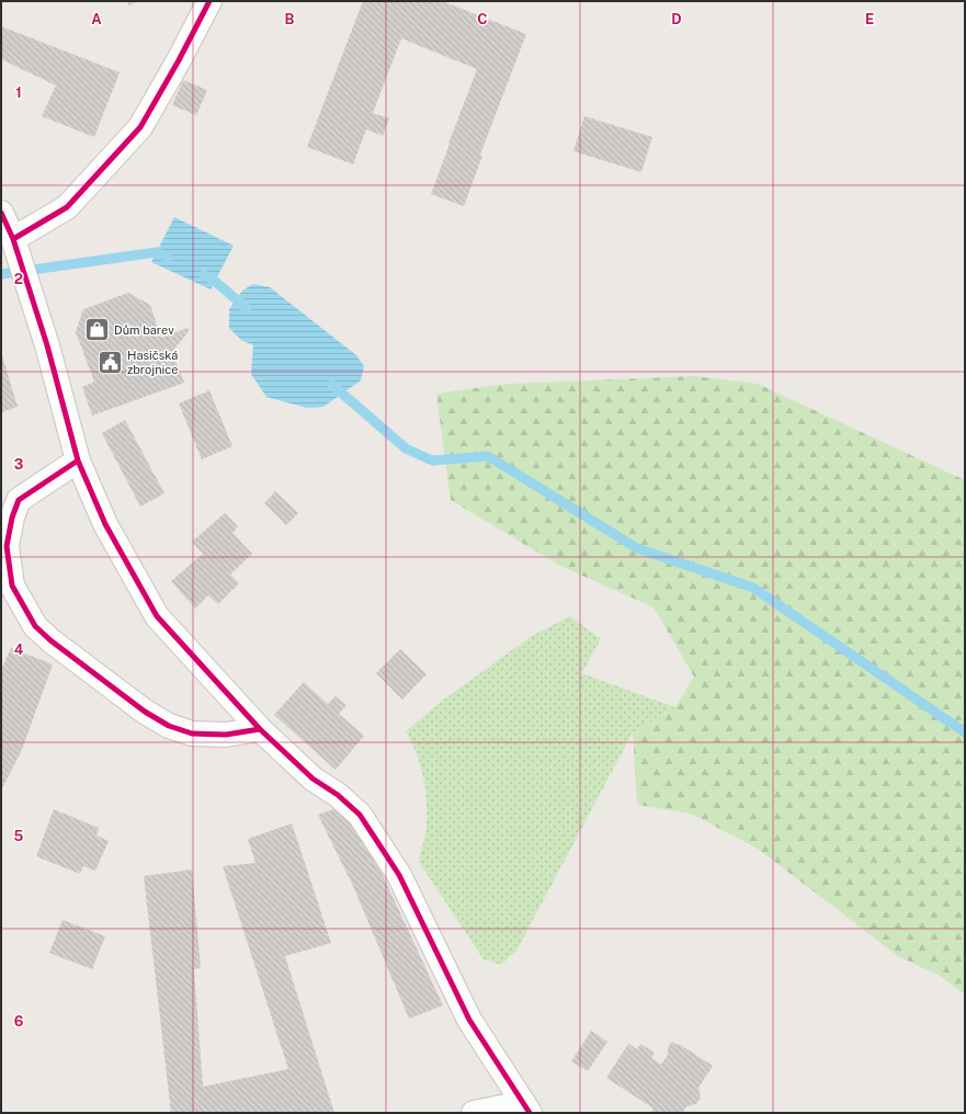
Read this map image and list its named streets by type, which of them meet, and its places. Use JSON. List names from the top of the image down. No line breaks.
{"places":{"shop":["Dům barev"],"public building":["Hasičská zbrojnice"]},"grid":{"columns":["A","B","C","D","E"],"rows":["1","2","3","4","5","6"]}}
